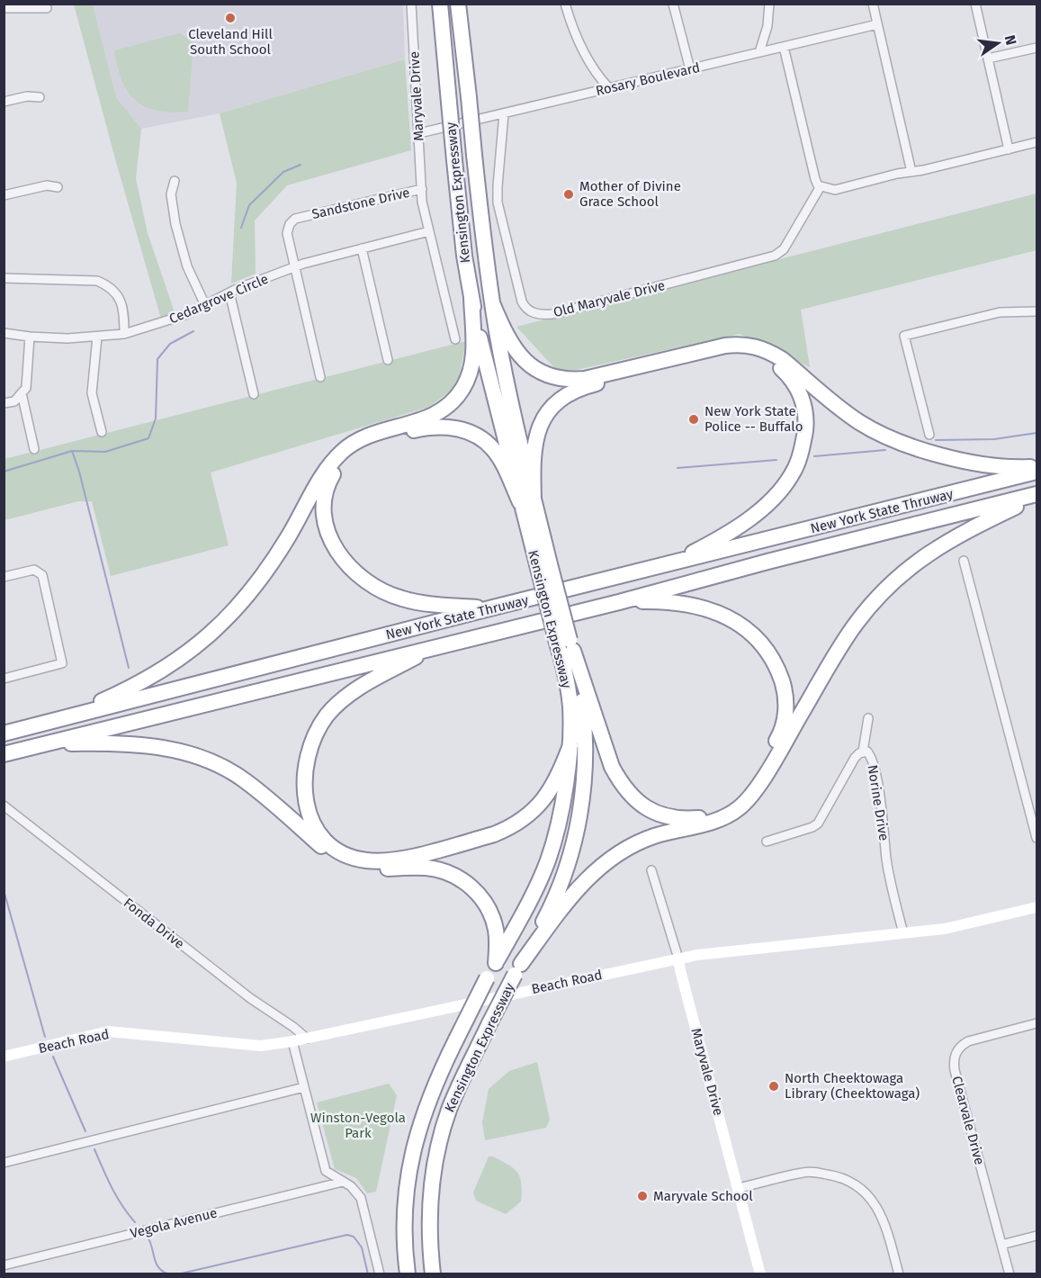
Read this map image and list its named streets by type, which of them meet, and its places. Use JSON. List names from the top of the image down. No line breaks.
{"streets":{"highway":["Kensington Expressway","New York State Thruway"],"street":["Rosary Boulevard","Maryvale Drive","Sandstone Drive","Cedargrove Circle","Old Maryvale Drive","Norine Drive","Fonda Drive","Beach Road","Clearvale Drive","Vegola Avenue"]},"crossings":[["Rosary Boulevard","Maryvale Drive"],["Rosary Boulevard","Old Maryvale Drive"],["Maryvale Drive","Sandstone Drive"],["Maryvale Drive","Beach Road"],["Sandstone Drive","Cedargrove Circle"],["Norine Drive","Beach Road"],["Fonda Drive","Beach Road"]],"parks":["Winston-Vegola Park"],"places":["Cleveland Hill South School","Mother of Divine Grace School","New York State Police -- Buffalo","North Cheektowaga Library (Cheektowaga)","Maryvale School"],"north":"right"}
